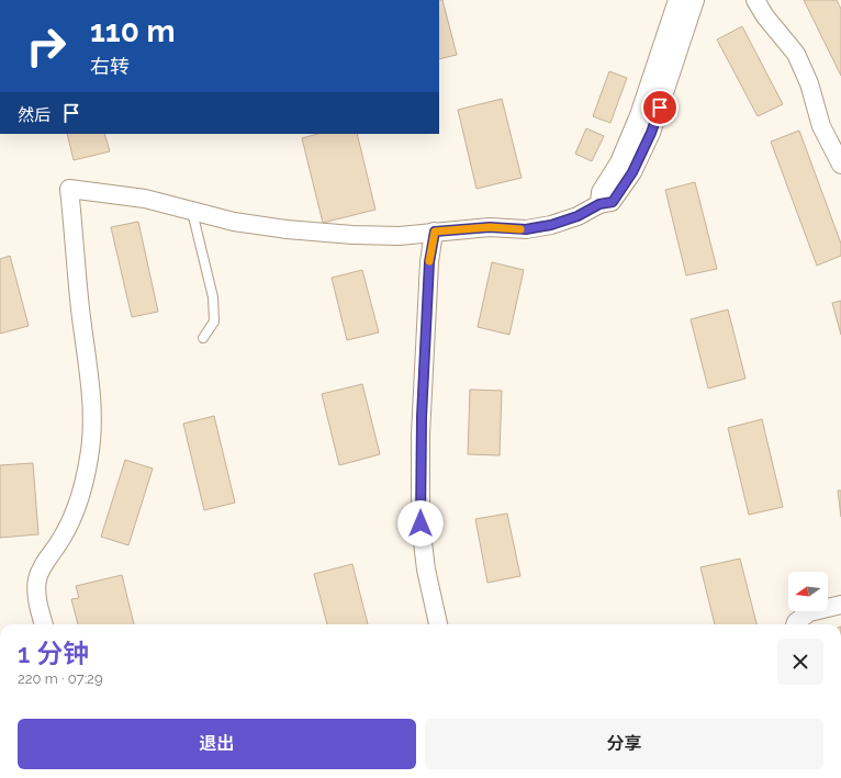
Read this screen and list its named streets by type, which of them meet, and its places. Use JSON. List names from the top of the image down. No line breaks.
{"north":"left","page":{"turn":["110 m","右转"],"then":"然后","heading":["1 分钟","220 m · 07:29"],"buttons":["退出","分享"]}}
